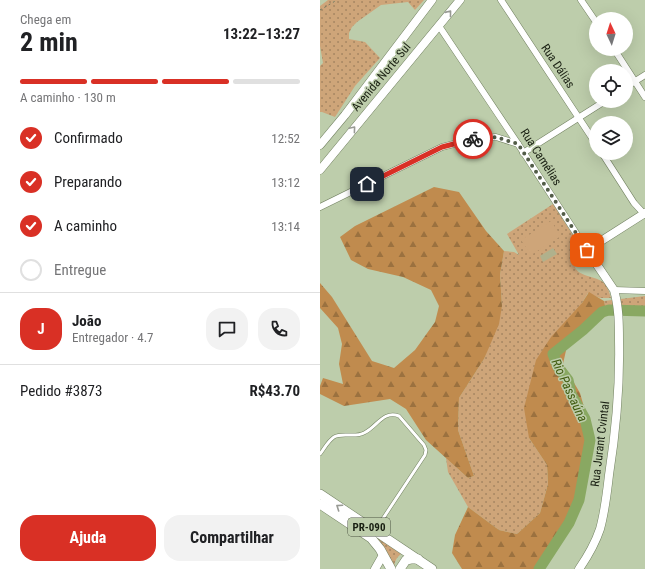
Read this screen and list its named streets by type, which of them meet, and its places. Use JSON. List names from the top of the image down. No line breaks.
{"streets":{"main road":["PR-090"],"street":["Rua Dálias","Avenida Norte Sul","Rua Camélias","Rua Jurant Cvintal"]},"crossings":[["Avenida Norte Sul","Rua Camélias"],["Rua Camélias","Rua Jurant Cvintal"]],"water":["Rio Passaúna"],"north":"top","page":{"heading":["2 min","Chega em","13:22–13:27"],"panel":["João","Entregador · 4.7","Pedido #3873","R$43.70"],"bar":"A caminho · 130 m","list":[["Confirmado","12:52"],["Preparando","13:12"],["A caminho","13:14"],"Entregue"],"round":"J","buttons":["Ajuda","Compartilhar"]}}
